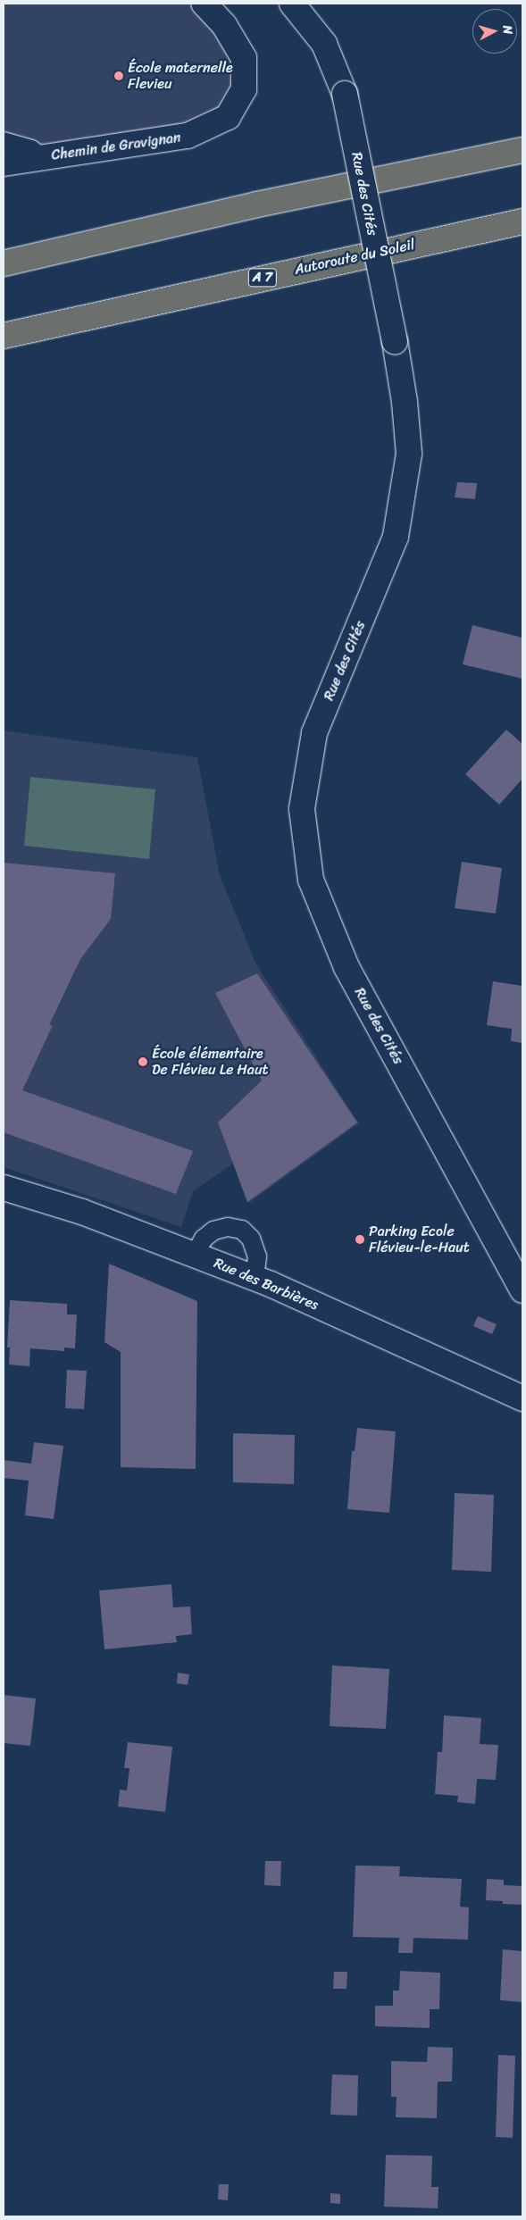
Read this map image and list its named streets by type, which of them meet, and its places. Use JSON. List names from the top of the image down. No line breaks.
{"streets":{"highway":["Autoroute du Soleil","A 7"],"street":["Chemin de Gravignan","Rue des Cités","Rue des Barbières"]},"places":["École maternelle Flevieu","École élémentaire De Flévieu Le Haut","Parking Ecole Flévieu-le-Haut"],"north":"right"}
